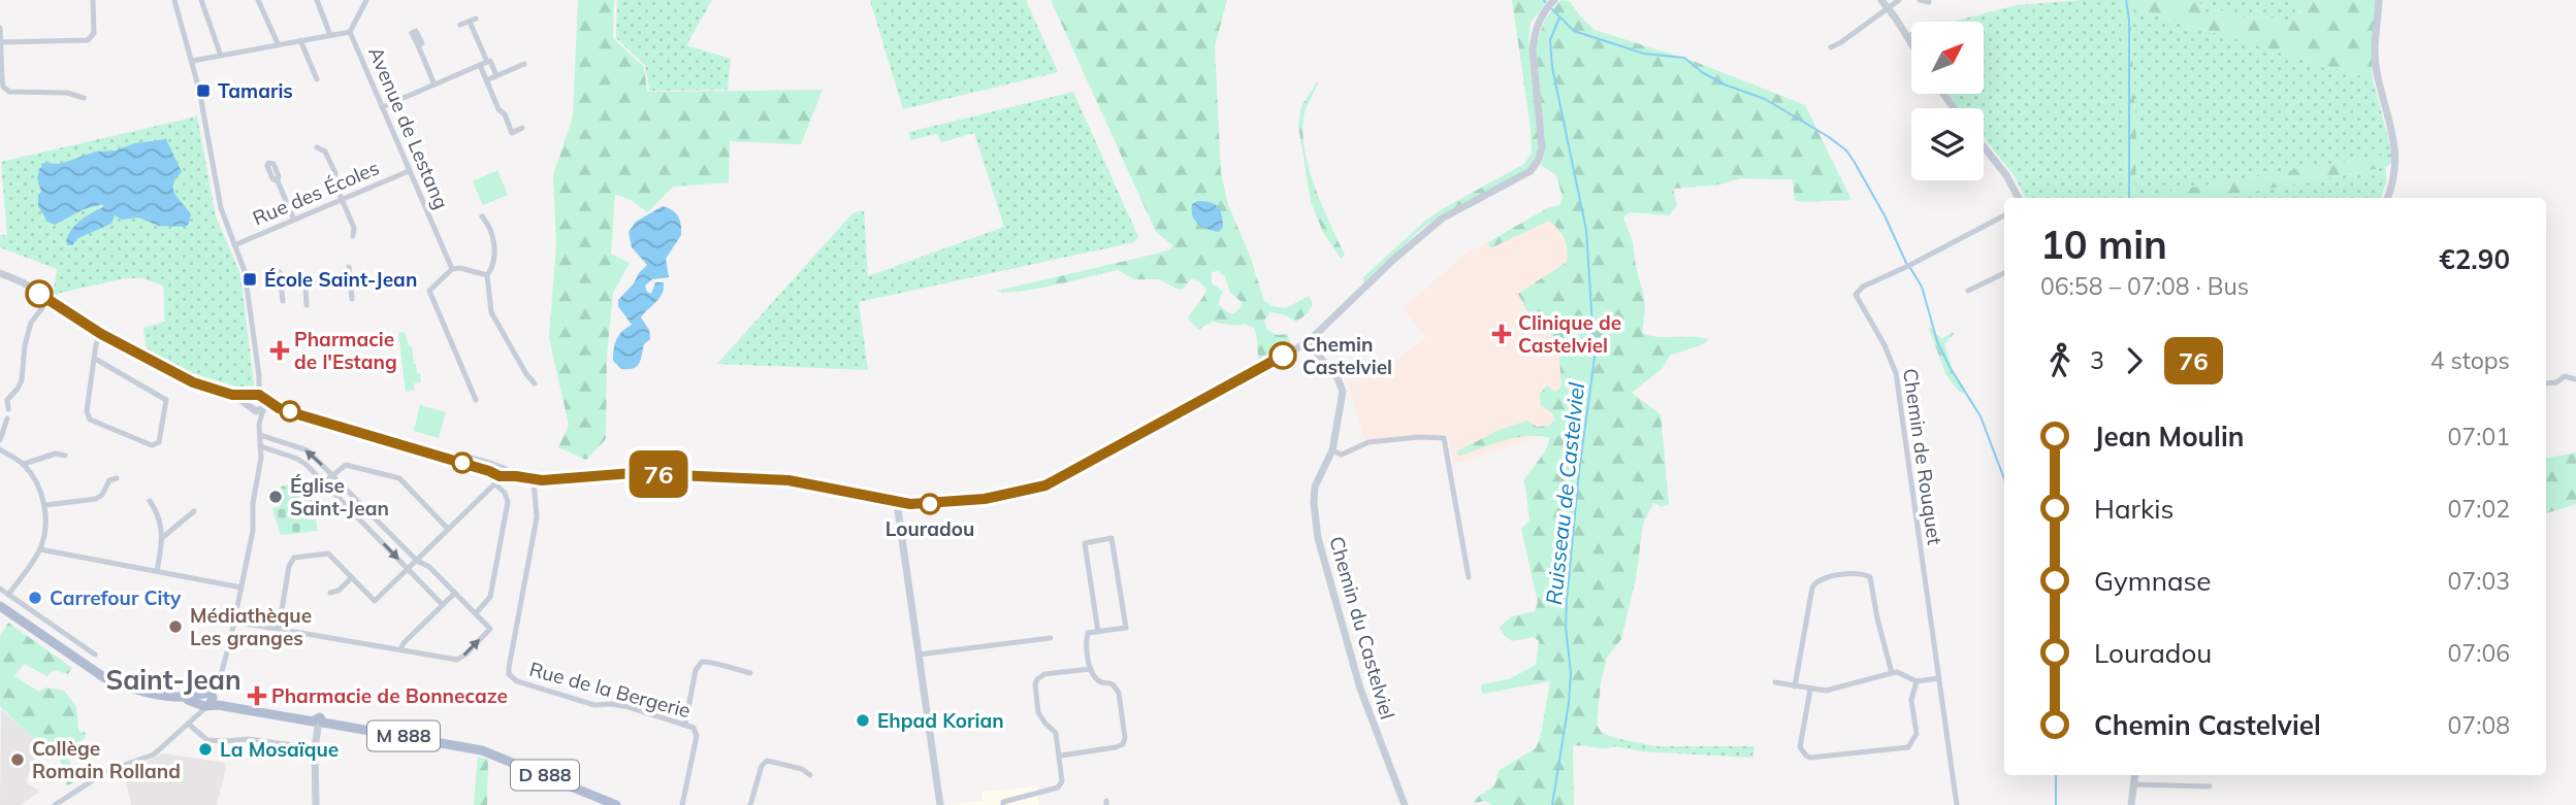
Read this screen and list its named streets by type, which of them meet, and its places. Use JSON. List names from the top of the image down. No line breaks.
{"streets":{"main road":["M 888","D 888"],"street":["Avenue de Lestang","Rue des Écoles","Chemin de Rouquet","Chemin du Castelviel","Rue de la Bergerie"]},"crossings":[["Avenue de Lestang","Rue des Écoles"],["M 888","D 888"]],"districts":["Saint-Jean"],"water":["Ruisseau de Castelviel"],"places":{"transit":["Tamaris","École Saint-Jean"],"health":["Clinique de Castelviel","Pharmacie de l'Estang","Pharmacie de Bonnecaze"],"other":["Chemin Castelviel","Église Saint-Jean","Louradou","Carrefour City","Médiathèque Les granges","Ehpad Korian","La Mosaïque","Collège Romain Rolland"]},"lines":["bus line 76"],"north":"top right","page":{"on_map":"76","heading":["10 min","06:58 – 07:08 · Bus","€2.90"],"legs":["3","76","4 stops"],"list":[{"name":"Jean Moulin","value":"07:01"},{"name":"Harkis","value":"07:02"},{"name":"Gymnase","value":"07:03"},{"name":"Louradou","value":"07:06"},{"name":"Chemin Castelviel","value":"07:08"}]}}
